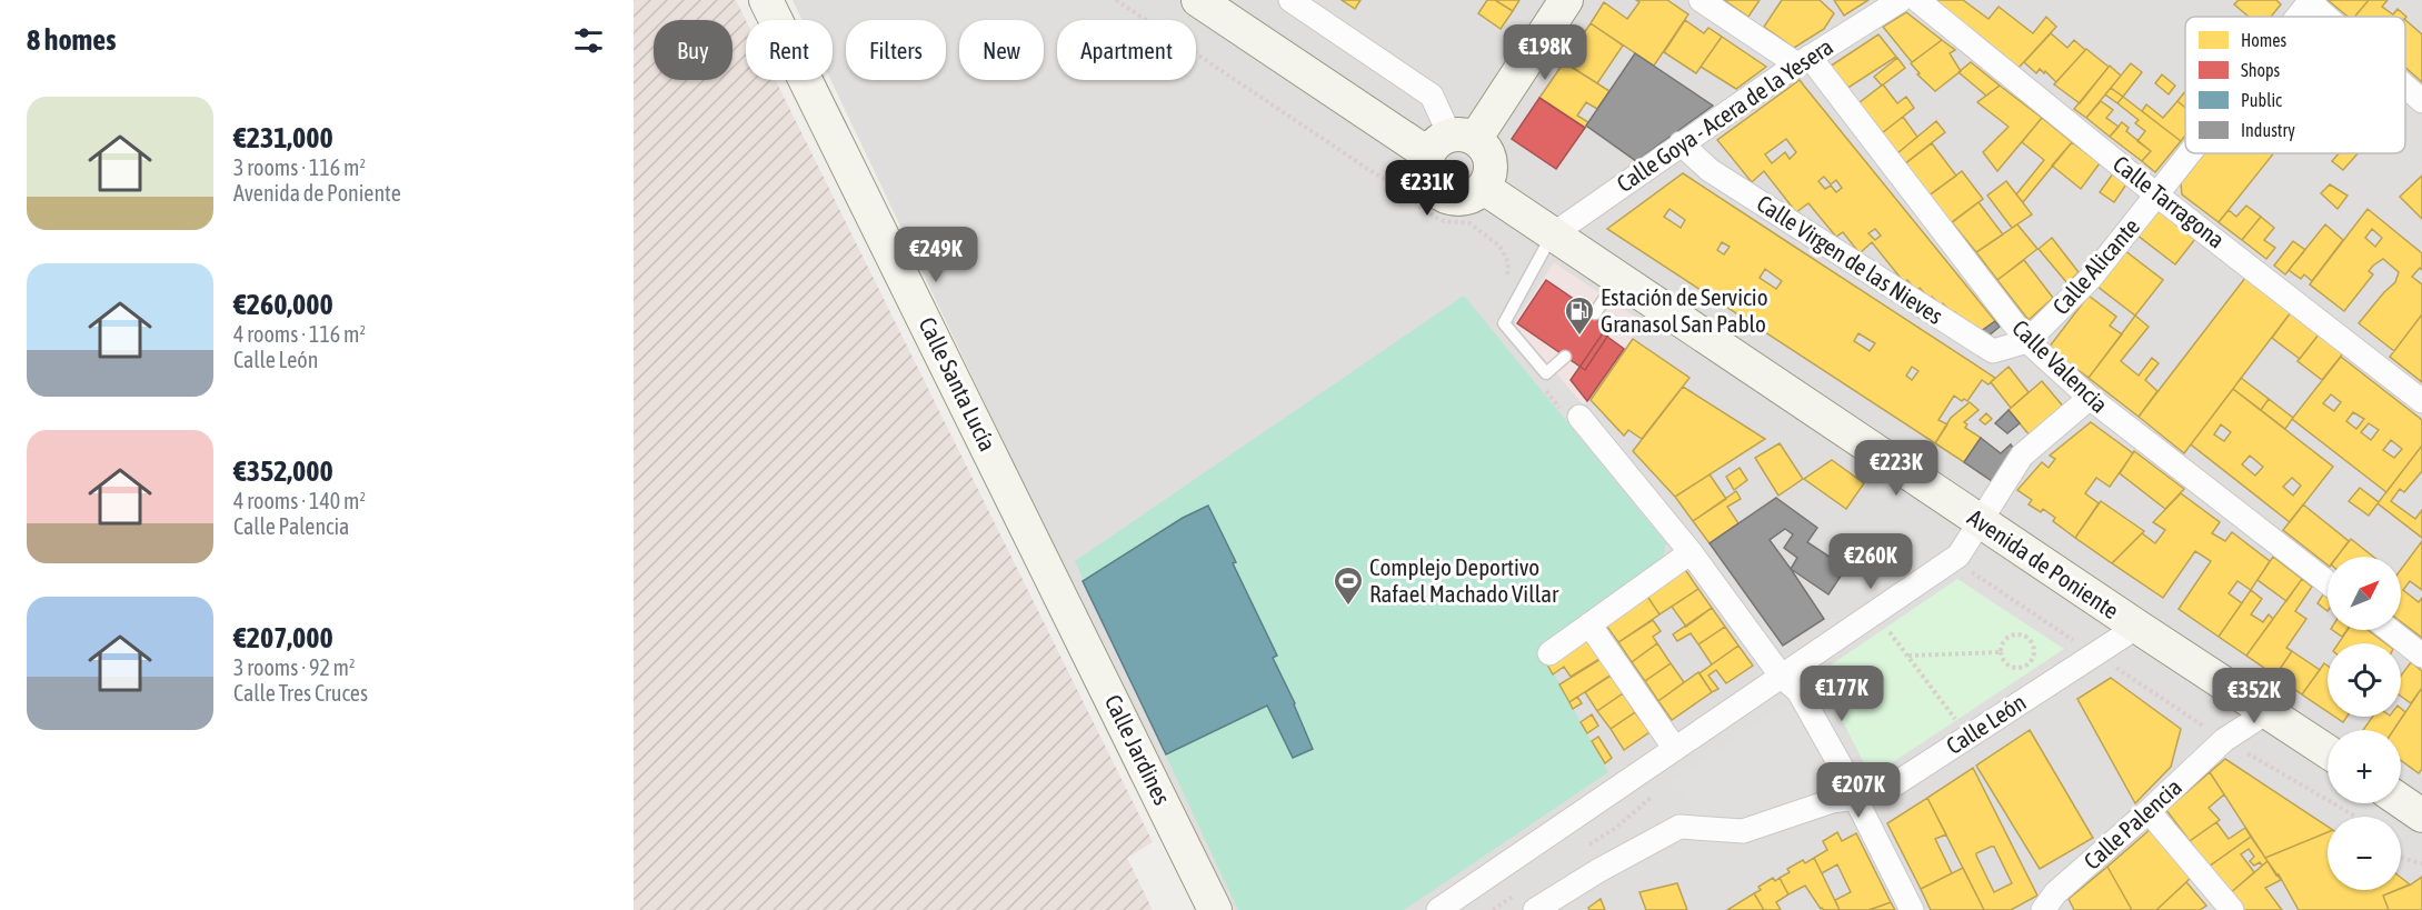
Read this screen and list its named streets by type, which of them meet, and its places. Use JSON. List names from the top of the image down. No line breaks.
{"streets":{"main road":["Calle Santa Lucía","Avenida de Poniente","Calle Jardines"],"street":["Calle Goya - Acera de la Yesera","Calle Tarragona","Calle Virgen de las Nieves","Calle Alicante","Calle Valencia","Calle León","Calle Palencia"]},"crossings":[["Calle Goya - Acera de la Yesera","Calle Virgen de las Nieves"],["Calle Goya - Acera de la Yesera","Calle Valencia"],["Calle Goya - Acera de la Yesera","Avenida de Poniente"],["Calle Tarragona","Calle Alicante"],["Calle Virgen de las Nieves","Calle Alicante"],["Calle Virgen de las Nieves","Calle Valencia"],["Calle Alicante","Calle Valencia"],["Calle Santa Lucía","Calle Jardines"],["Avenida de Poniente","Calle León"],["Avenida de Poniente","Calle Palencia"]],"places":{"fuel station":["Estación de Servicio Granasol San Pablo"],"sports":["Complejo Deportivo Rafael Machado Villar"]},"legend":["Homes","Shops","Public","Industry"],"north":"top right","page":{"heading":"8 homes","chip":["Buy","Rent","Filters","New","Apartment"],"price":["€198K","€231K","€249K","€223K","€260K","€177K","€352K","€207K"],"list":[{"name":"€231,000","note":"3 rooms · 116 m² · Avenida de Poniente"},{"name":"€260,000","note":"4 rooms · 116 m² · Calle León"},{"name":"€352,000","note":"4 rooms · 140 m² · Calle Palencia"},{"name":"€207,000","note":"3 rooms · 92 m² · Calle Tres Cruces"}],"map_buttons":["+","−"]}}
